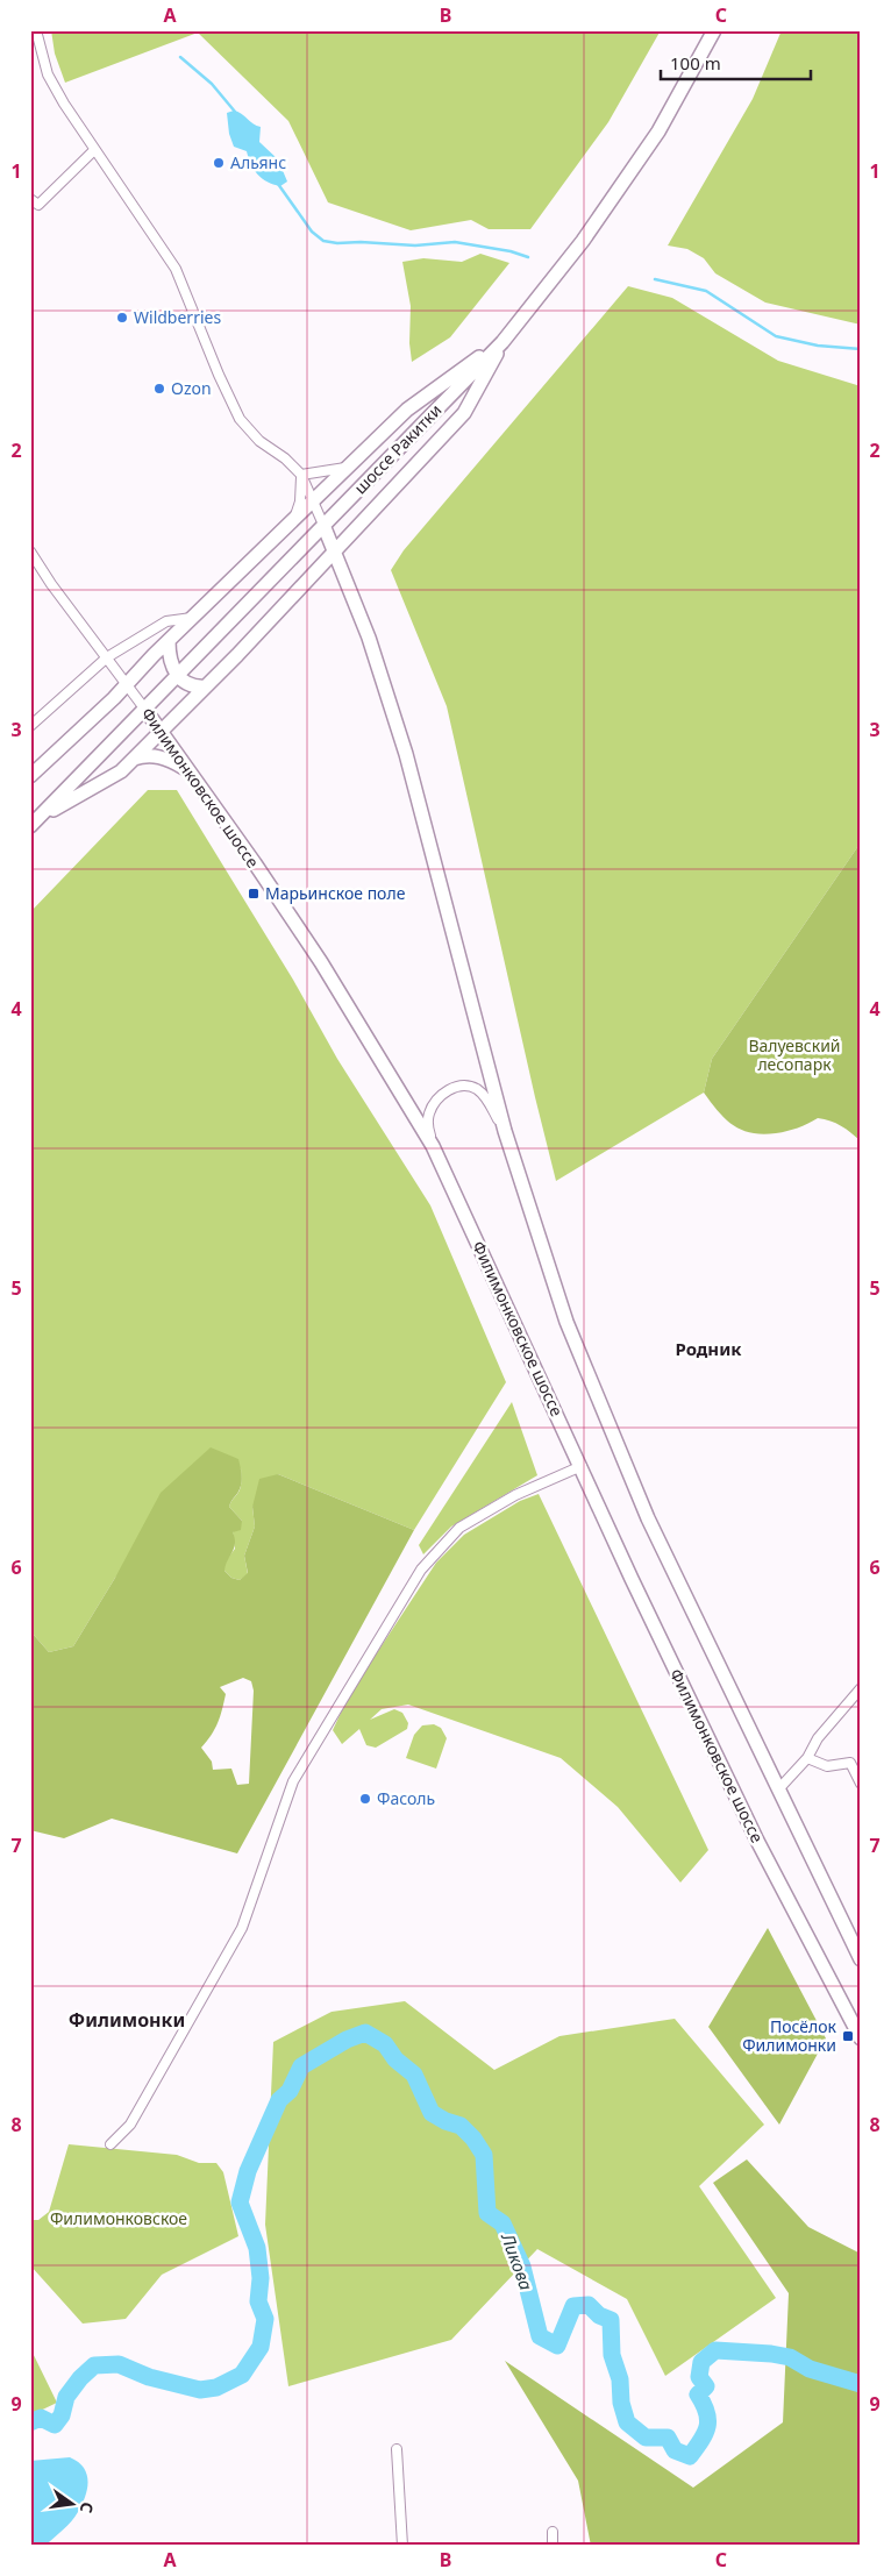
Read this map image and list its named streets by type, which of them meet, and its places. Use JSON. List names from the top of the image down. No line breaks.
{"streets":{"main road":["шоссе Ракитки","Филимонковское шоссе"]},"crossings":[["шоссе Ракитки","Филимонковское шоссе"]],"districts":["Родник","Филимонки"],"water":["Ликова"],"parks":["Валуевский лесопарк","Филимонковское"],"places":{"other":["Альянс","Wildberries","Ozon","Фасоль"],"transit":["Марьинское поле","Посёлок Филимонки"]},"scale_bar":"100 m","north":"right","grid":{"columns":["A","B","C"],"rows":["1","2","3","4","5","6","7","8","9"]}}
